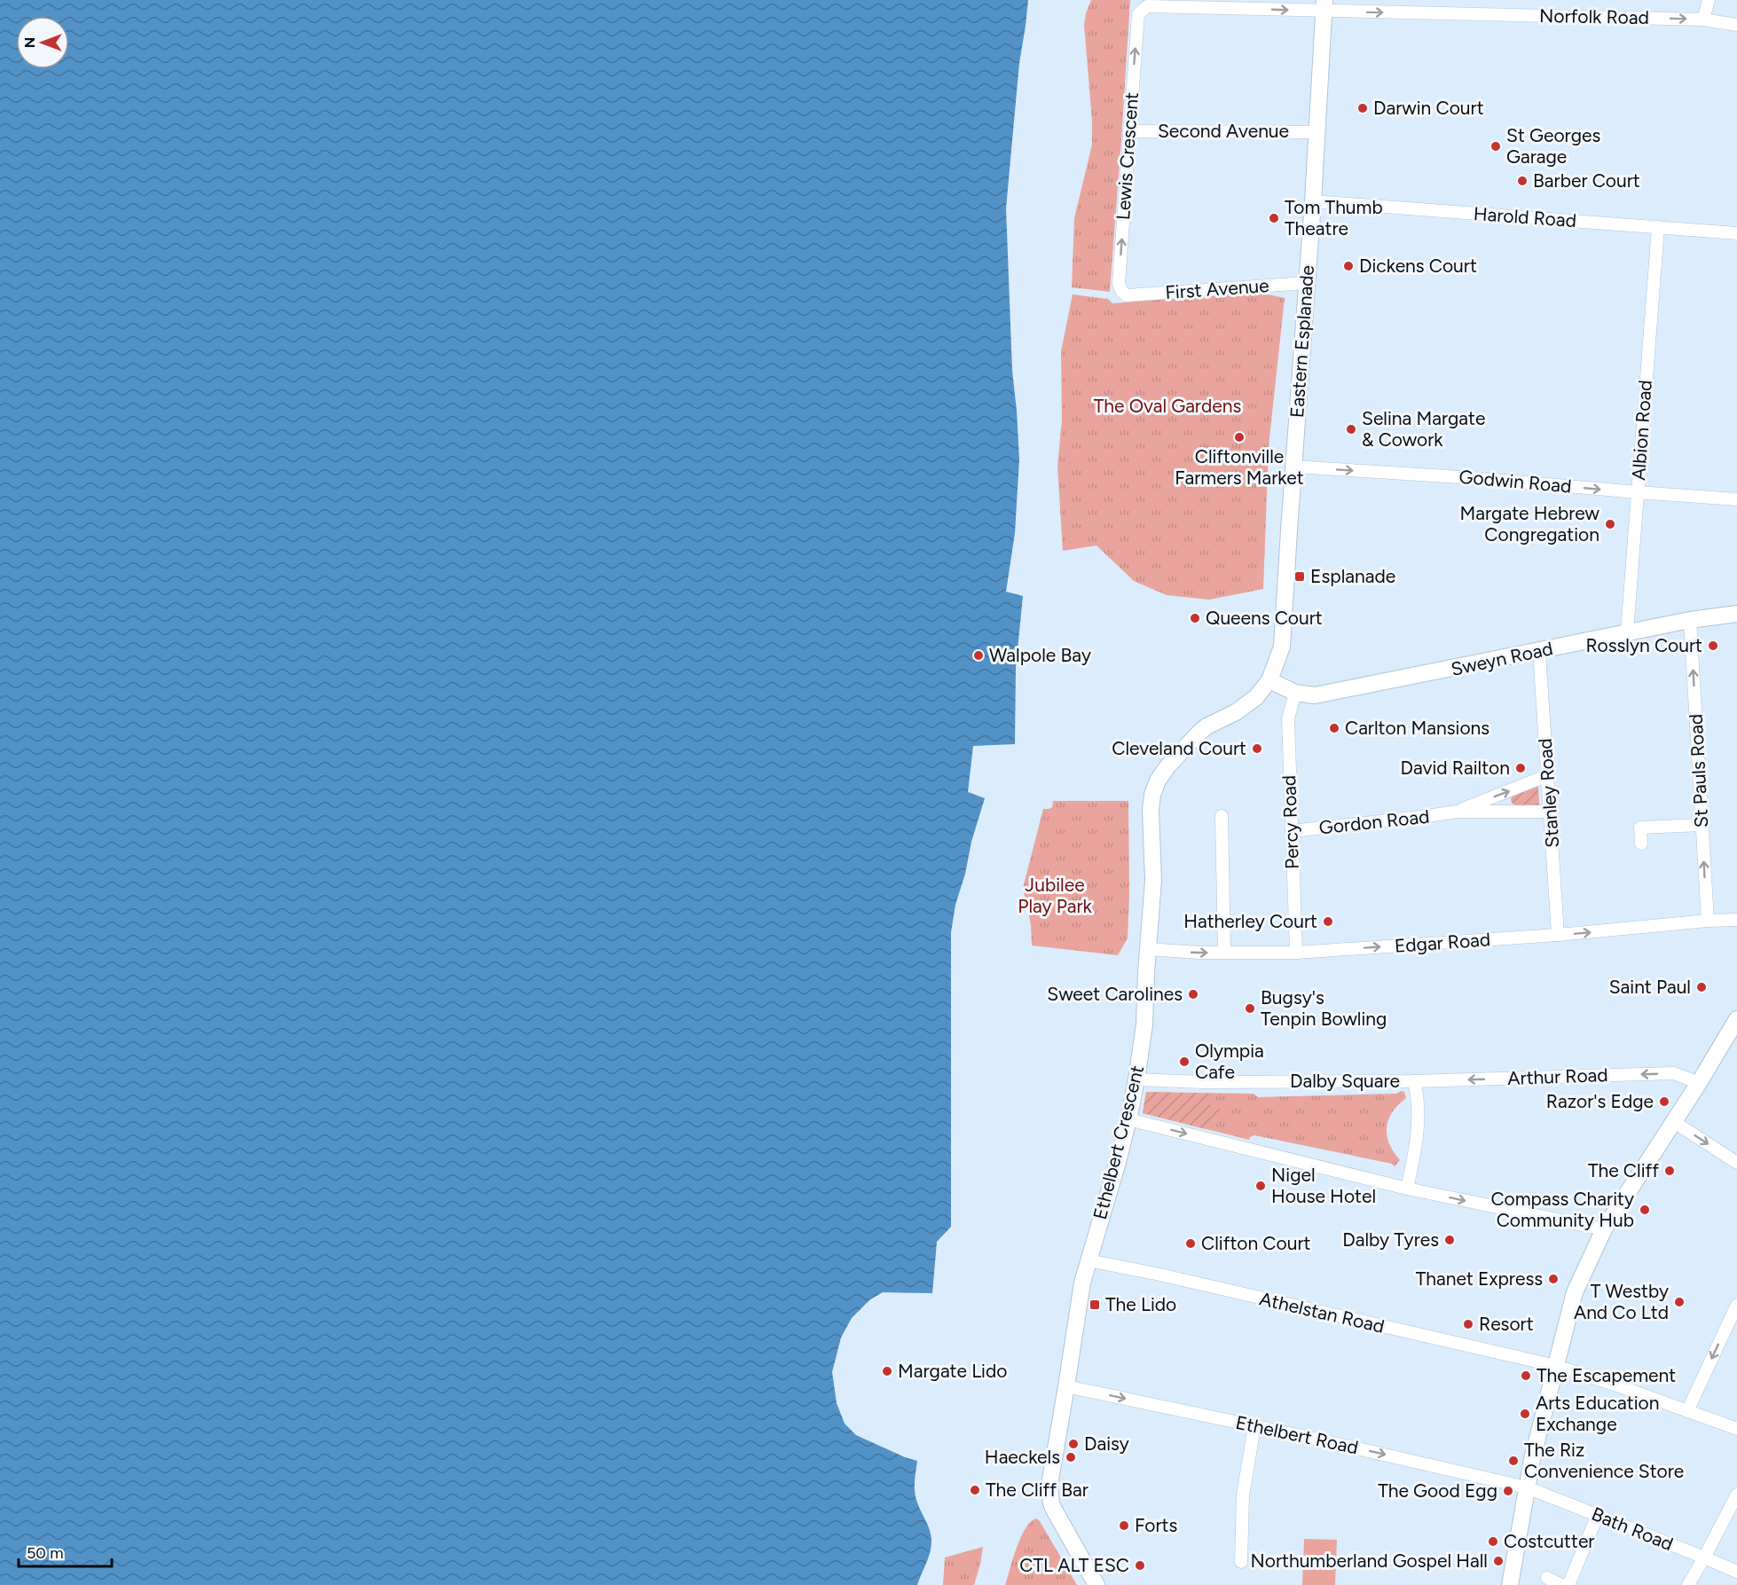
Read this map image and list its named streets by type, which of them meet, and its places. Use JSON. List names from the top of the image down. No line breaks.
{"streets":{"main road":["Eastern Esplanade","Sweyn Road","Ethelbert Crescent"],"street":["Norfolk Road","Second Avenue","Lewis Crescent","Harold Road","First Avenue","Albion Road","Godwin Road","St Pauls Road","Stanley Road","Percy Road","Gordon Road","Edgar Road","Arthur Road","Dalby Square","Athelstan Road","Ethelbert Road","Bath Road"]},"crossings":[["Norfolk Road","Lewis Crescent"],["Norfolk Road","Eastern Esplanade"],["Second Avenue","Lewis Crescent"],["Second Avenue","Eastern Esplanade"],["Lewis Crescent","First Avenue"],["Harold Road","Eastern Esplanade"],["Harold Road","Albion Road"],["First Avenue","Eastern Esplanade"],["Eastern Esplanade","Godwin Road"],["Eastern Esplanade","Sweyn Road"],["Eastern Esplanade","Ethelbert Crescent"],["Albion Road","Godwin Road"],["Albion Road","Sweyn Road"],["Sweyn Road","St Pauls Road"],["Sweyn Road","Stanley Road"],["Sweyn Road","Percy Road"],["St Pauls Road","Edgar Road"],["Stanley Road","Gordon Road"],["Stanley Road","Edgar Road"],["Percy Road","Gordon Road"],["Percy Road","Edgar Road"],["Edgar Road","Ethelbert Crescent"],["Arthur Road","Dalby Square"],["Dalby Square","Ethelbert Crescent"],["Ethelbert Crescent","Athelstan Road"],["Ethelbert Crescent","Ethelbert Road"],["Ethelbert Road","Bath Road"]],"one_way":["Norfolk Road","Lewis Crescent","Godwin Road","St Pauls Road","Edgar Road","Arthur Road","Ethelbert Road"],"parks":["The Oval Gardens","Jubilee Play Park"],"places":{"other":["Darwin Court","St Georges Garage","Barber Court","Tom Thumb Theatre","Dickens Court","Selina Margate & Cowork","Cliftonville Farmers Market","Margate Hebrew Congregation","Queens Court","Rosslyn Court","Walpole Bay","Carlton Mansions","Cleveland Court","David Railton","Hatherley Court","Saint Paul","Sweet Carolines","Bugsy's Tenpin Bowling","Olympia Cafe","Razor's Edge","The Cliff","Nigel House Hotel","Compass Charity Community Hub","Dalby Tyres","Clifton Court","Thanet Express","T Westby And Co Ltd","Resort","Margate Lido","The Escapement","Arts Education Exchange","Daisy","Haeckels","The Riz Convenience Store","The Cliff Bar","The Good Egg","Forts","Costcutter","Northumberland Gospel Hall","CTL ALT ESC"],"transit":["Esplanade","The Lido"]},"scale_bar":"50 m","north":"left"}
